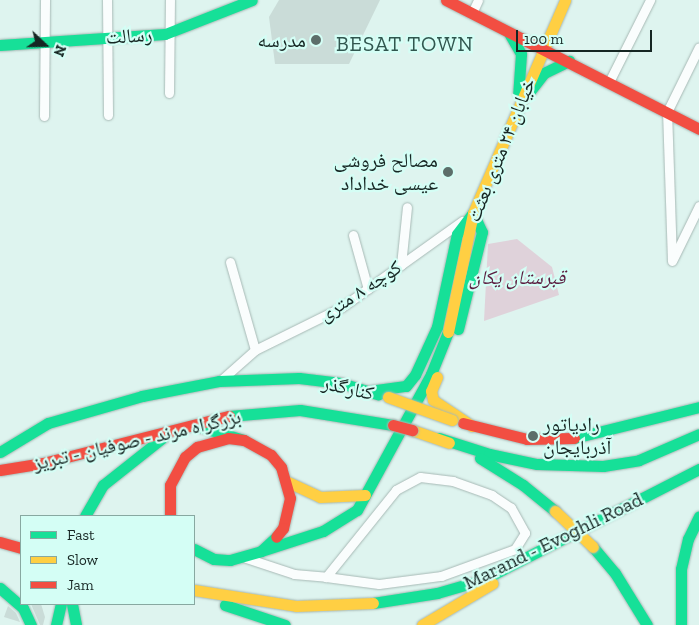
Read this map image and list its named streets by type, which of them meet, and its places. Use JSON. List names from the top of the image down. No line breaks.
{"streets":{"main road":["رسالت","خیابان ۲۴ متری بعثت","کنارگذر","بزرگراه مرند - صوفیان - تبریز","Marand - Evoghli Road"],"street":["کوچه ۸ متری"]},"crossings":[["خیابان ۲۴ متری بعثت","کوچه ۸ متری"],["کوچه ۸ متری","کنارگذر"],["بزرگراه مرند - صوفیان - تبریز","Marand - Evoghli Road"]],"districts":["BESAT TOWN"],"parks":["قبرستان یکان"],"places":["مدرسه","مصالح فروشی عیسی خداداد","رادیاتور آذربایجان"],"legend":["Fast","Slow","Jam"],"scale_bar":"100 m","north":"right"}
